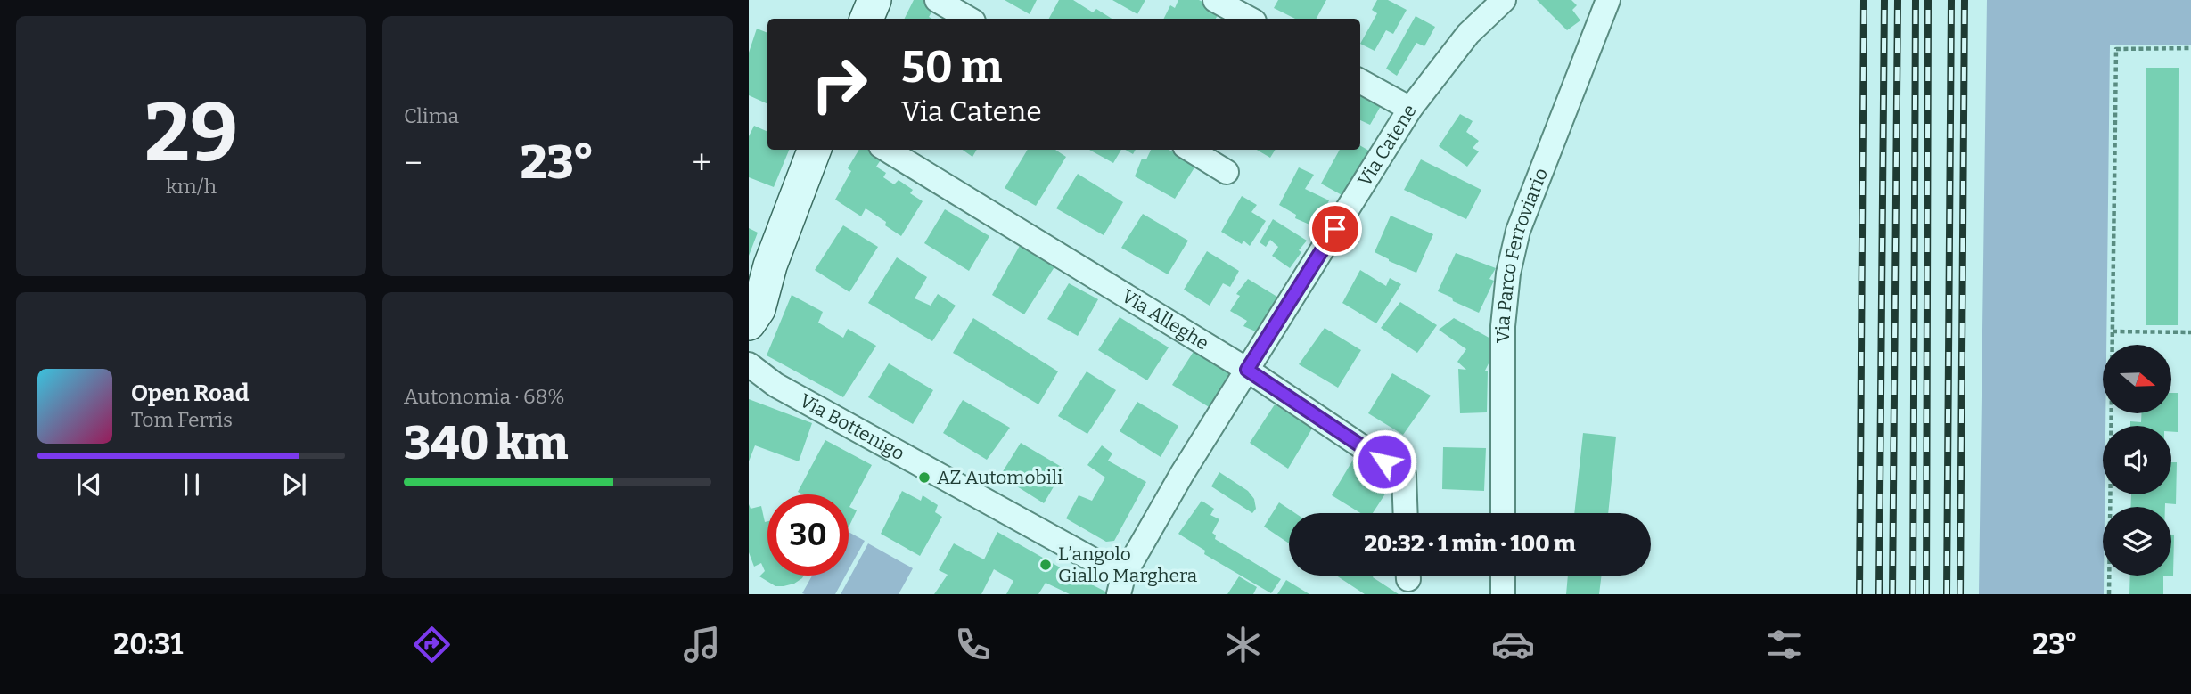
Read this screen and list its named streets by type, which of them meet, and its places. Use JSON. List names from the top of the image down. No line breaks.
{"streets":{"street":["Via Catene","Via Parco Ferroviario","Via Alleghe","Via Bottenigo"]},"crossings":[["Via Catene","Via Alleghe"],["Via Catene","Via Bottenigo"]],"places":["AZ Automobili","L’angolo Giallo Marghera"],"north":"right","page":{"tile":[["29","km/h"],"Clima",["Autonomia · 68%","340 km"]],"turn":["50 m","Via Catene"],"heat":["−","23°","+"],"song":["Open Road","Tom Ferris"],"limit":"30","trip":"20:32 · 1 min · 100 m","tabs":["20:31","23°"]}}
